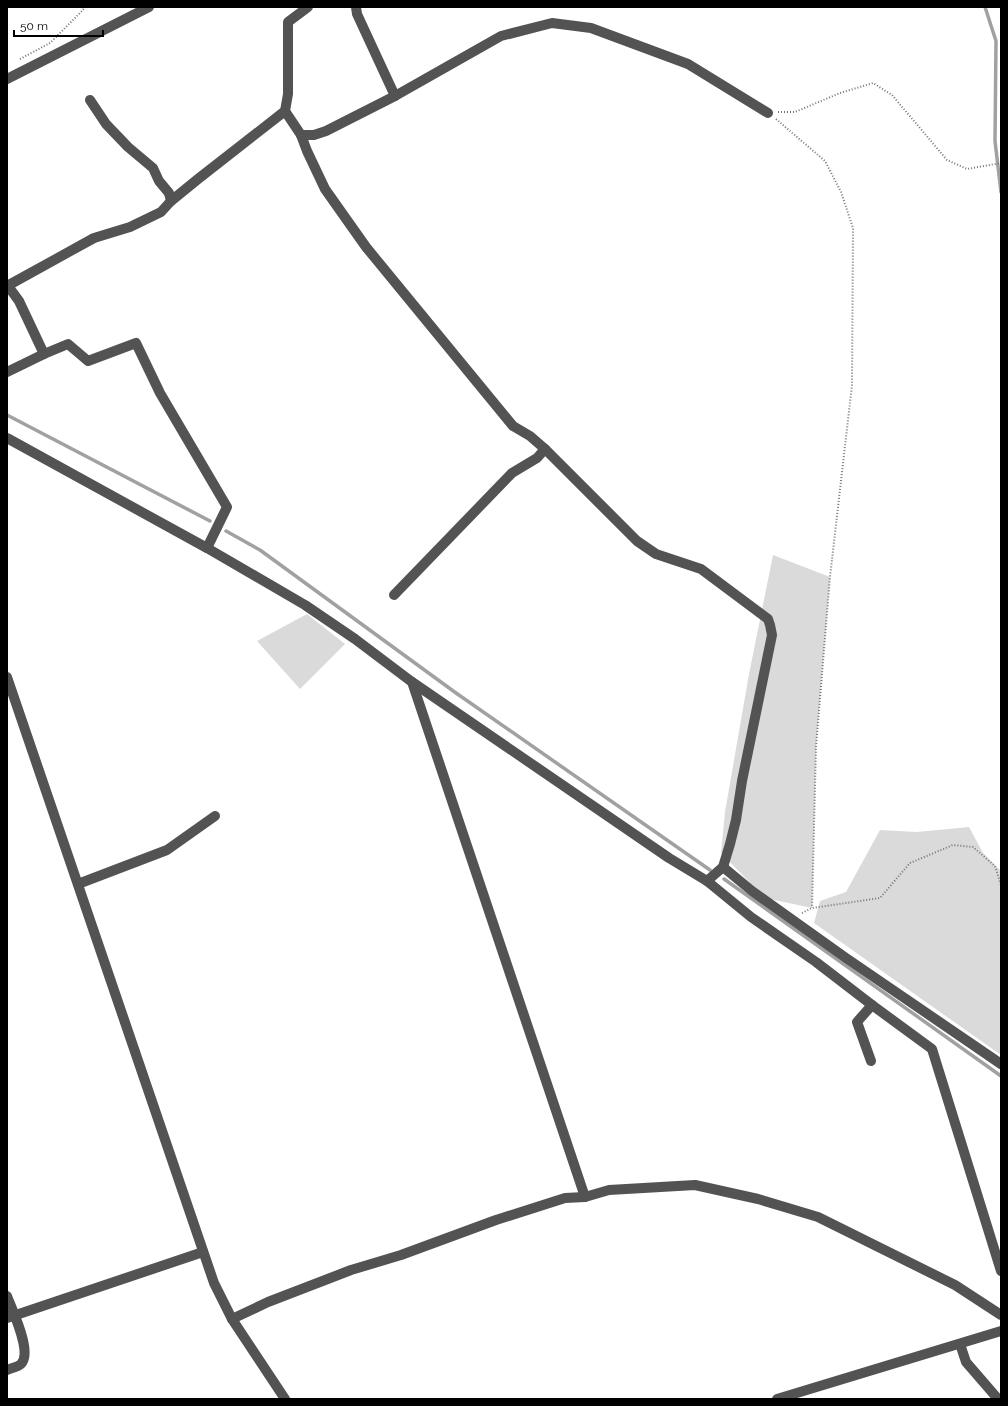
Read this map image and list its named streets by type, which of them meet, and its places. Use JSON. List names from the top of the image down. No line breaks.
{"scale_bar":"50 m"}
